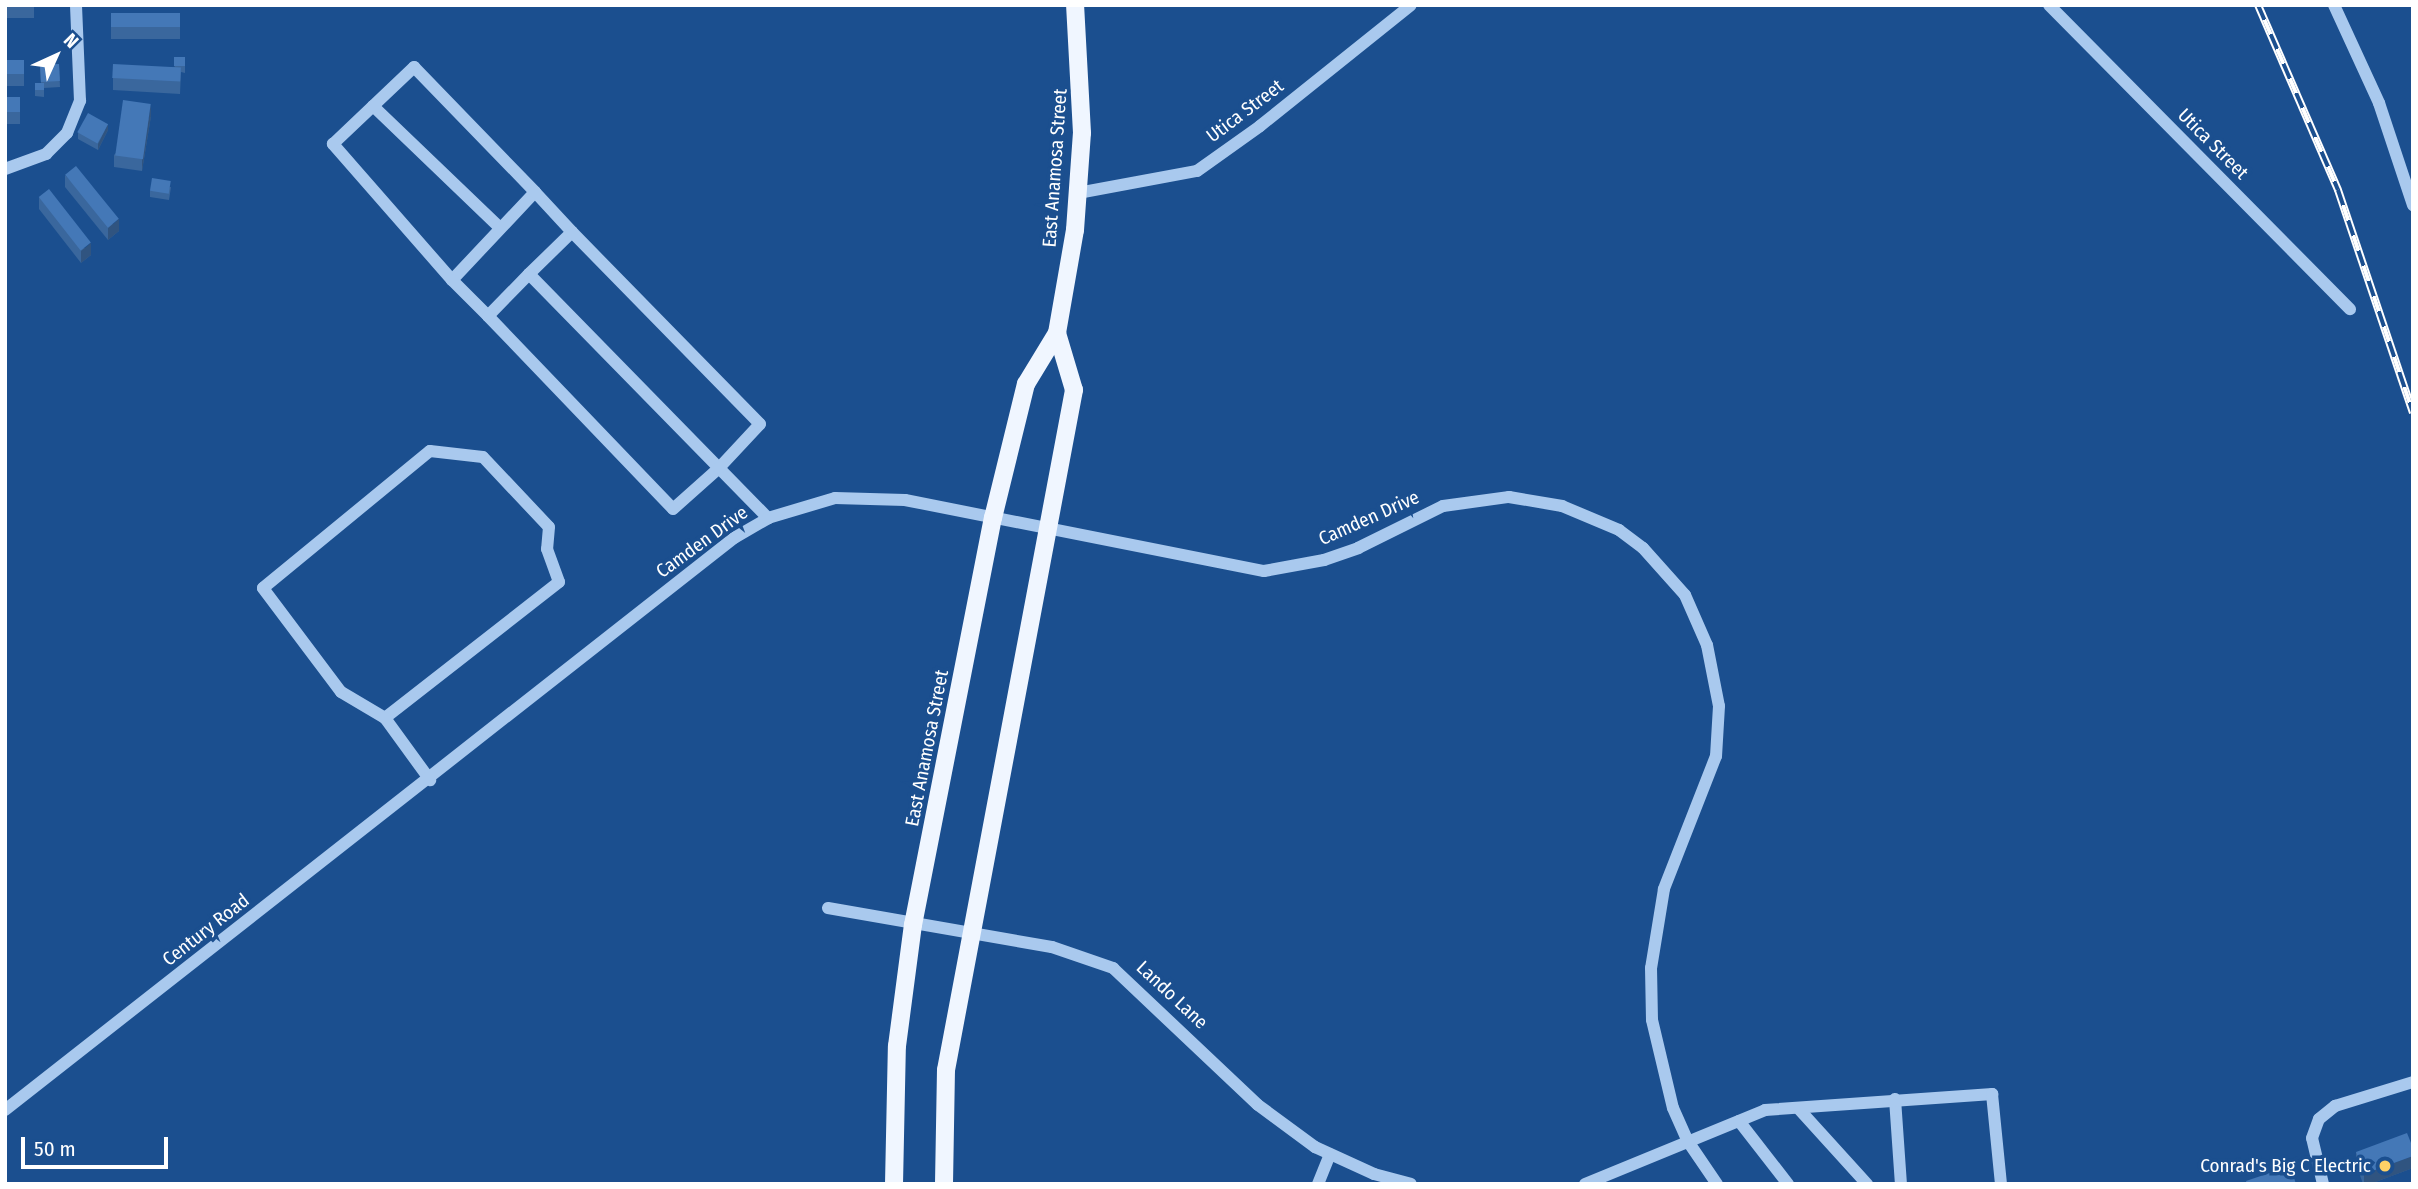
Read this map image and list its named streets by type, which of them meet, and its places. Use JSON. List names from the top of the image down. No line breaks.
{"streets":{"main road":["East Anamosa Street"],"street":["Utica Street","Camden Drive","Century Road","Lando Lane"]},"crossings":[["Utica Street","East Anamosa Street"],["East Anamosa Street","Camden Drive"],["East Anamosa Street","Lando Lane"],["Camden Drive","Century Road"]],"places":["Conrad's Big C Electric"],"scale_bar":"50 m","north":"top right"}
